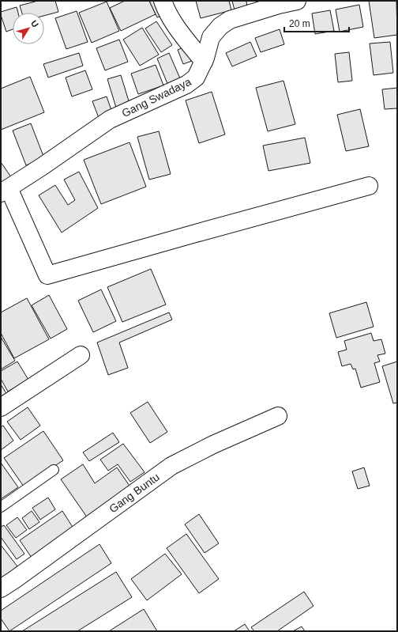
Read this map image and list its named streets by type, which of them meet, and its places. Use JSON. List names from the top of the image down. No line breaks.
{"streets":{"street":["Gang Swadaya","Gang Buntu"]},"scale_bar":"20 m","north":"top right"}
